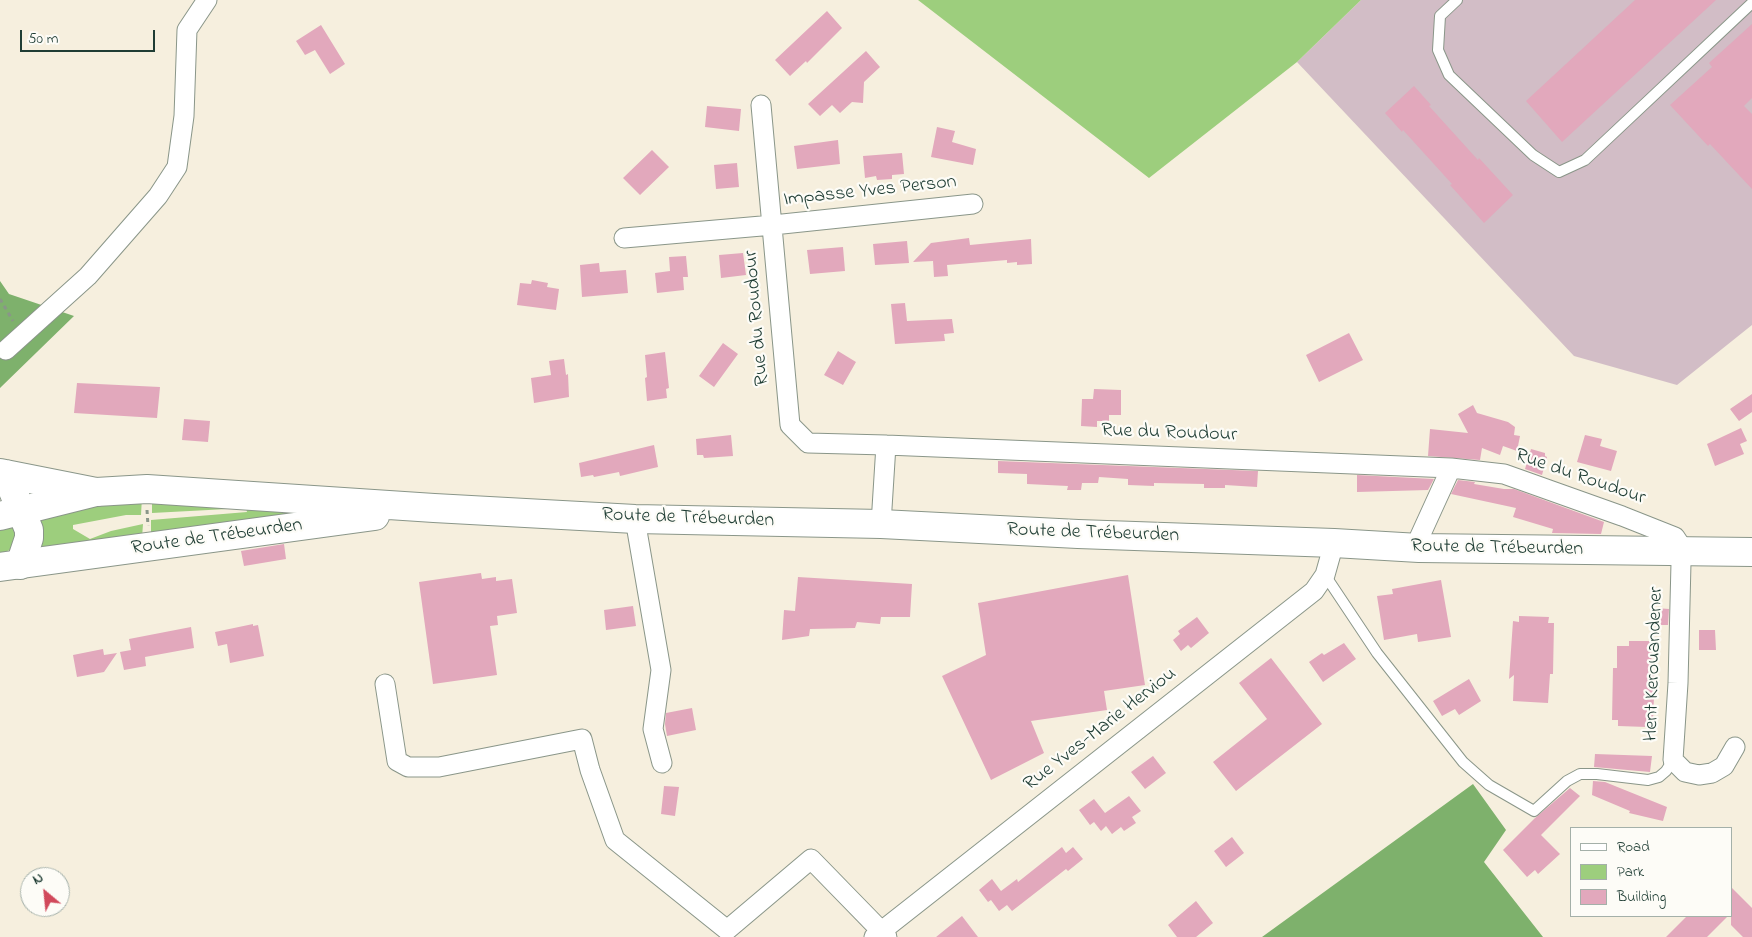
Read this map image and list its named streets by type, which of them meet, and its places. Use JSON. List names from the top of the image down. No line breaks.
{"streets":{"main road":["Route de Trébeurden"],"street":["Impasse Yves Person","Rue du Roudour","Hent Kerouandener","Rue Yves-Marie Herviou"]},"crossings":[["Impasse Yves Person","Rue du Roudour"],["Rue du Roudour","Route de Trébeurden"],["Rue du Roudour","Hent Kerouandener"],["Route de Trébeurden","Hent Kerouandener"],["Route de Trébeurden","Rue Yves-Marie Herviou"]],"legend":["Road","Park","Building"],"scale_bar":"50 m","north":"top left"}
